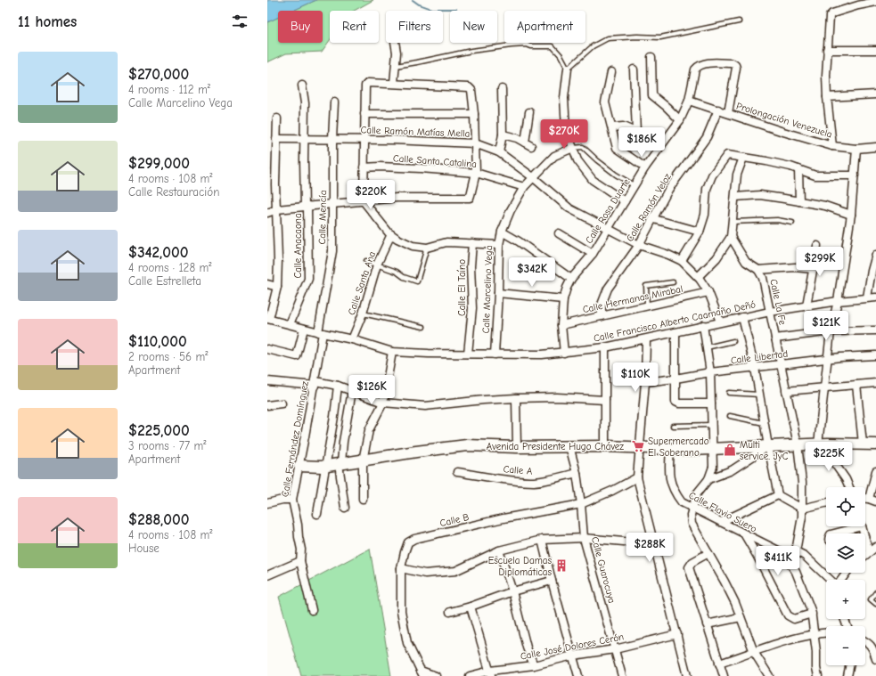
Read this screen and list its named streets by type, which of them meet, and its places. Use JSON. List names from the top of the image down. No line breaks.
{"streets":{"main road":["Avenida Presidente Hugo Chávez"],"street":["Prolongación Venezuela","Calle Ramón Matías Mella","Calle Santa Catalina","Calle Ramón Veloz","Calle Rosa Duarte","Calle Mencía","Calle Anacaona","Calle Santa Ana","Calle El Taíno","Calle Marcelino Vega","Calle Hermanas Mirabal","Calle La Fe","Calle Francisco Alberto Caamaño Deñó","Calle Libertad","Calle Fernández Domínguez","Calle A","Calle Flavio Suero","Calle B","Calle Guarocuya","Calle José Dolores Cerón"]},"crossings":[["Prolongación Venezuela","Calle Ramón Veloz"],["Prolongación Venezuela","Calle Rosa Duarte"],["Calle Ramón Matías Mella","Calle Ramón Veloz"],["Calle Ramón Matías Mella","Calle Rosa Duarte"],["Calle Ramón Matías Mella","Calle Mencía"],["Calle Ramón Matías Mella","Calle Anacaona"],["Calle Ramón Matías Mella","Calle Marcelino Vega"],["Calle Ramón Matías Mella","Calle Hermanas Mirabal"],["Calle Ramón Matías Mella","Calle Francisco Alberto Caamaño Deñó"],["Calle Santa Catalina","Calle Marcelino Vega"],["Calle Ramón Veloz","Calle Hermanas Mirabal"],["Calle Rosa Duarte","Calle Hermanas Mirabal"],["Calle Rosa Duarte","Calle Francisco Alberto Caamaño Deñó"],["Calle Mencía","Calle Francisco Alberto Caamaño Deñó"],["Calle Mencía","Calle Fernández Domínguez"],["Calle Anacaona","Calle Francisco Alberto Caamaño Deñó"],["Calle Santa Ana","Calle Francisco Alberto Caamaño Deñó"],["Calle El Taíno","Calle Francisco Alberto Caamaño Deñó"],["Calle Marcelino Vega","Calle Francisco Alberto Caamaño Deñó"],["Calle La Fe","Calle Francisco Alberto Caamaño Deñó"],["Calle La Fe","Calle Libertad"],["Calle La Fe","Avenida Presidente Hugo Chávez"],["Calle Francisco Alberto Caamaño Deñó","Calle Fernández Domínguez"],["Calle Fernández Domínguez","Avenida Presidente Hugo Chávez"],["Avenida Presidente Hugo Chávez","Calle Flavio Suero"],["Avenida Presidente Hugo Chávez","Calle Guarocuya"],["Calle A","Calle Guarocuya"],["Calle B","Calle Guarocuya"],["Calle Guarocuya","Calle José Dolores Cerón"]],"places":{"supermarket":["Supermercado El Soberano"],"shop":["Multi service. JyC"],"building":["Escuela Damas Diplomáticas"]},"page":{"heading":"11 homes","chip":["Buy","Rent","Filters","New","Apartment"],"list":[{"name":"$270,000","note":"4 rooms · 112 m² · Calle Marcelino Vega"},{"name":"$299,000","note":"4 rooms · 108 m² · Calle Restauración"},{"name":"$342,000","note":"4 rooms · 128 m² · Calle Estrelleta"},{"name":"$110,000","note":"2 rooms · 56 m² · Apartment"},{"name":"$225,000","note":"3 rooms · 77 m² · Apartment"},{"name":"$288,000","note":"4 rooms · 108 m² · House"}],"price":["$270K","$186K","$220K","$299K","$342K","$121K","$110K","$126K","$225K","$288K","$411K"],"map_buttons":["+","−"]}}
